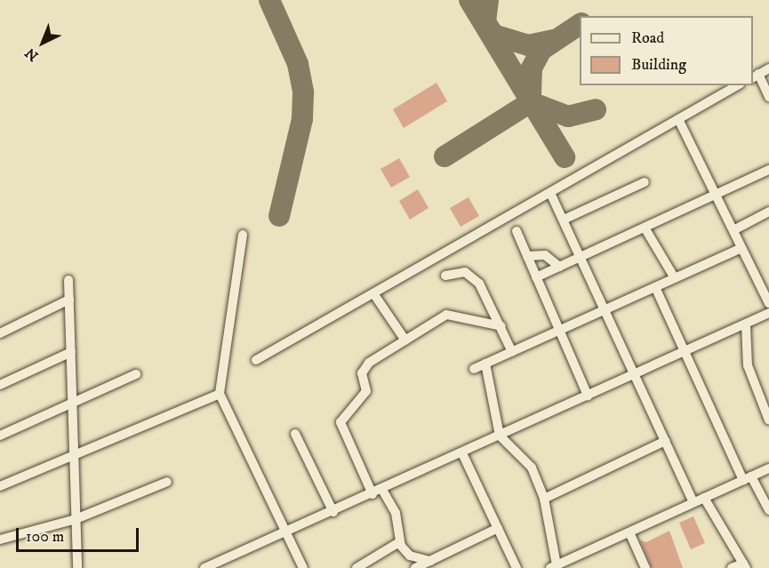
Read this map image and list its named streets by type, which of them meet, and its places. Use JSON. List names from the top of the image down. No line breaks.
{"legend":["Road","Building"],"scale_bar":"100 m","north":"bottom left"}
